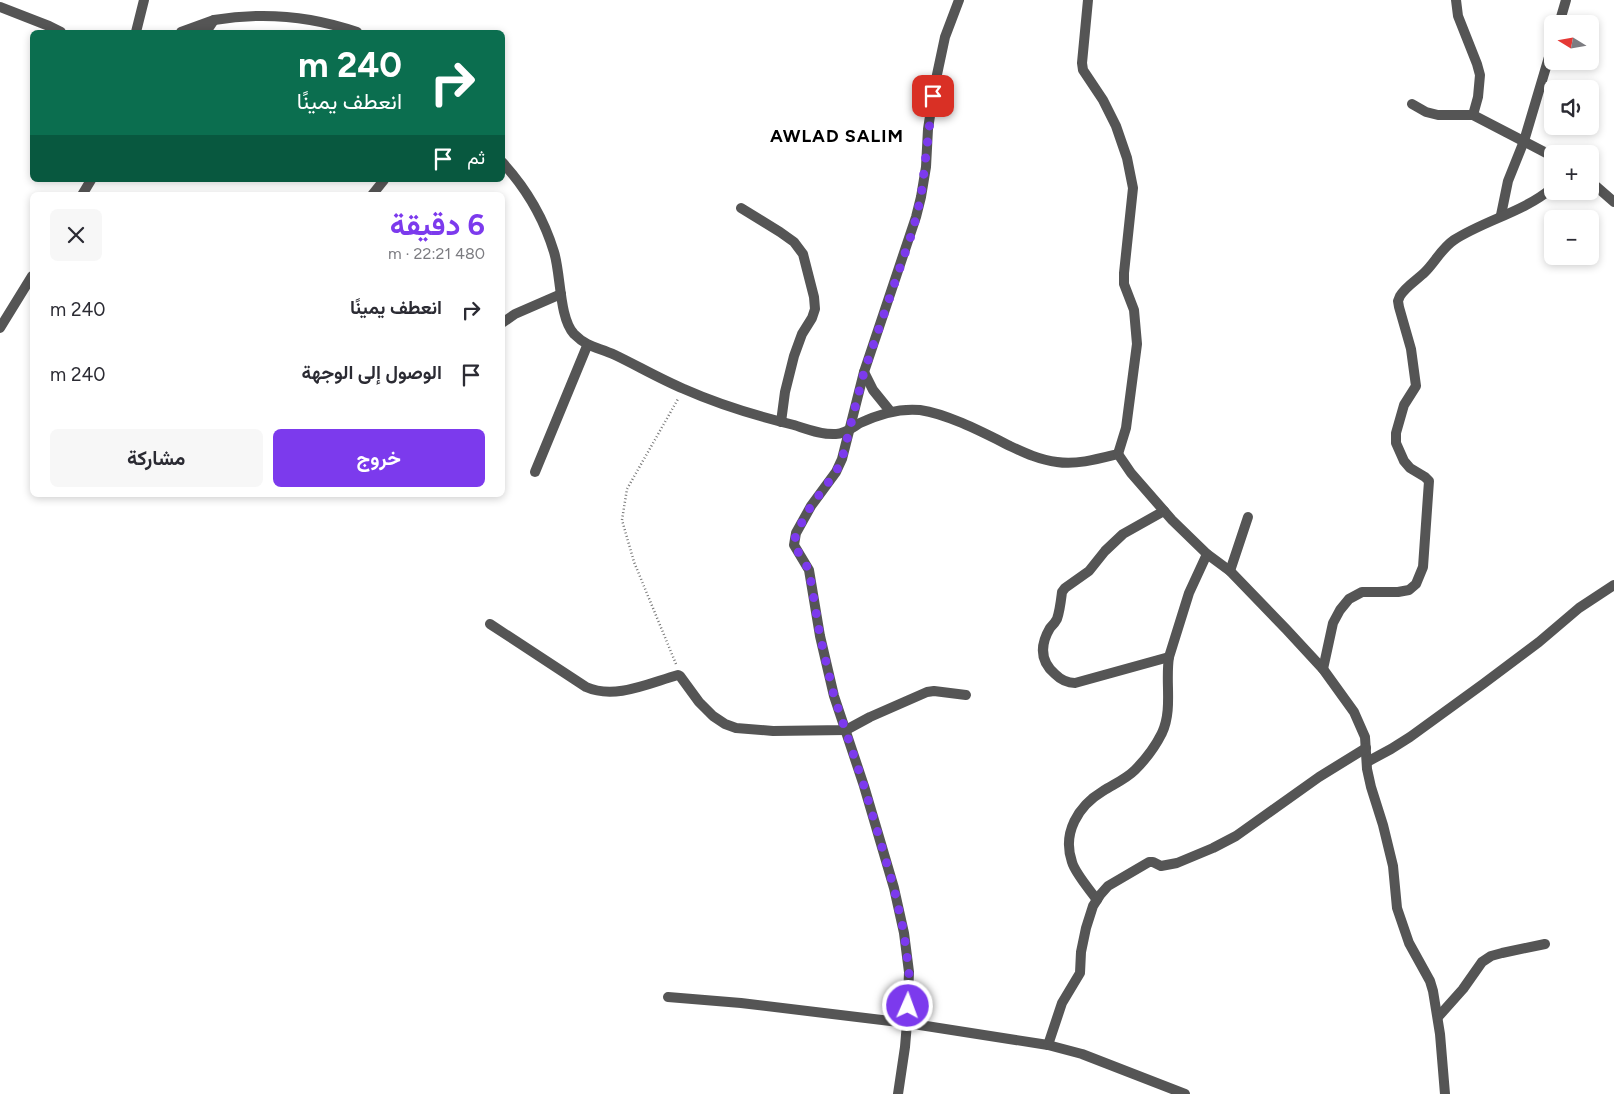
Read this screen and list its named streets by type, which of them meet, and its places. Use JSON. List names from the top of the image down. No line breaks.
{"districts":["AWLAD SALIM"],"north":"left","page":{"map_buttons":["+","−"],"turn":["240 m","انعطف يمينًا"],"then":"ثم","heading":["6 دقيقة","480 m · 22:21"],"list":[{"name":"انعطف يمينًا","value":"240 m"},{"name":"الوصول إلى الوجهة","value":"240 m"}],"buttons":["خروج","مشاركة"]}}
